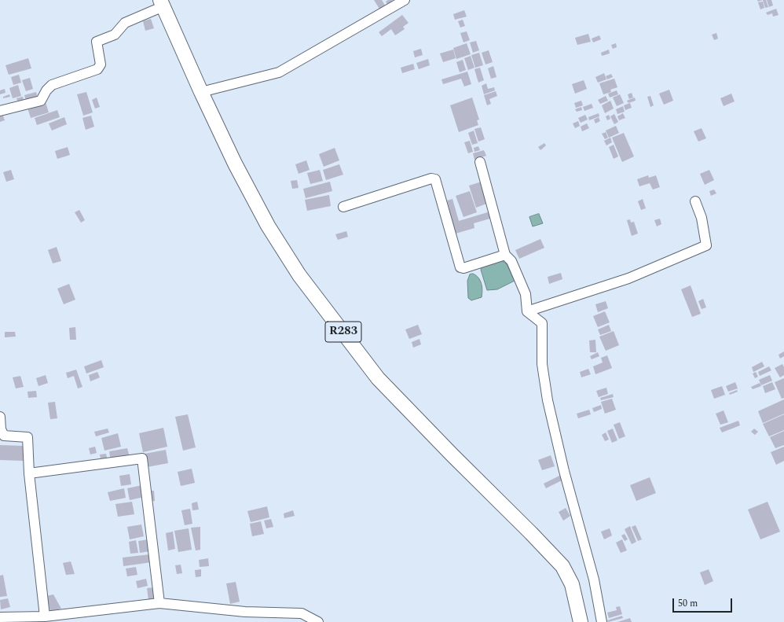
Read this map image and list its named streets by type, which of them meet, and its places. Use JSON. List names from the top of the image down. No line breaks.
{"streets":{"main road":["R283"]},"scale_bar":"50 m"}
